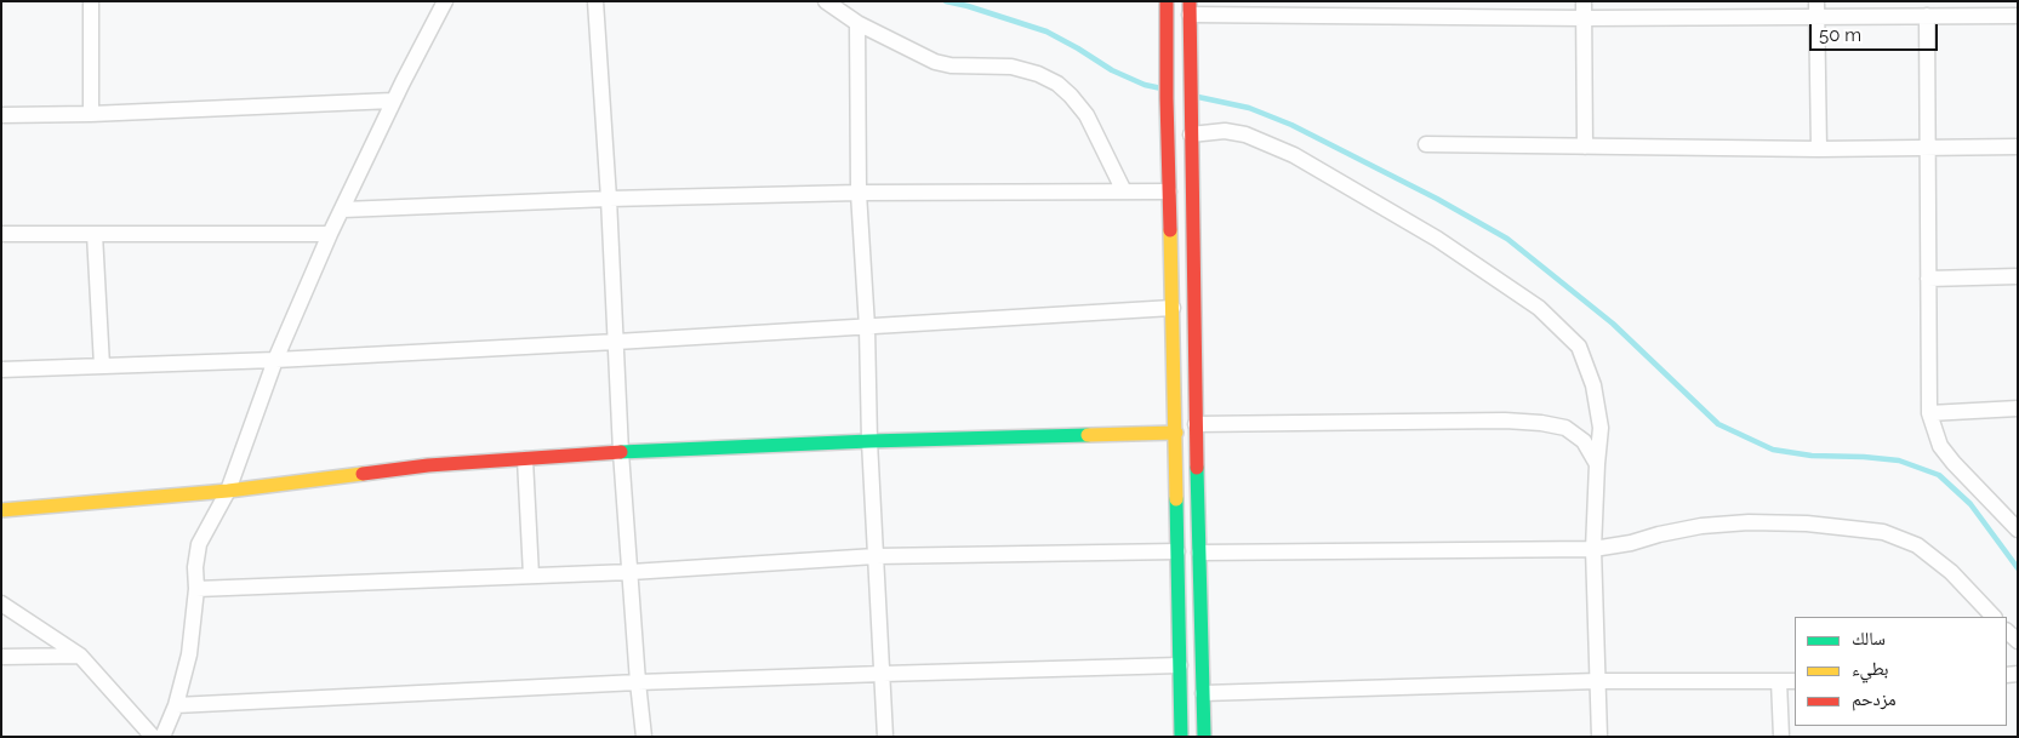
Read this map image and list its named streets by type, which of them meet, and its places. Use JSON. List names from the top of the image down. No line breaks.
{"legend":["سالك","بطيء","مزدحم"],"scale_bar":"50 m"}
